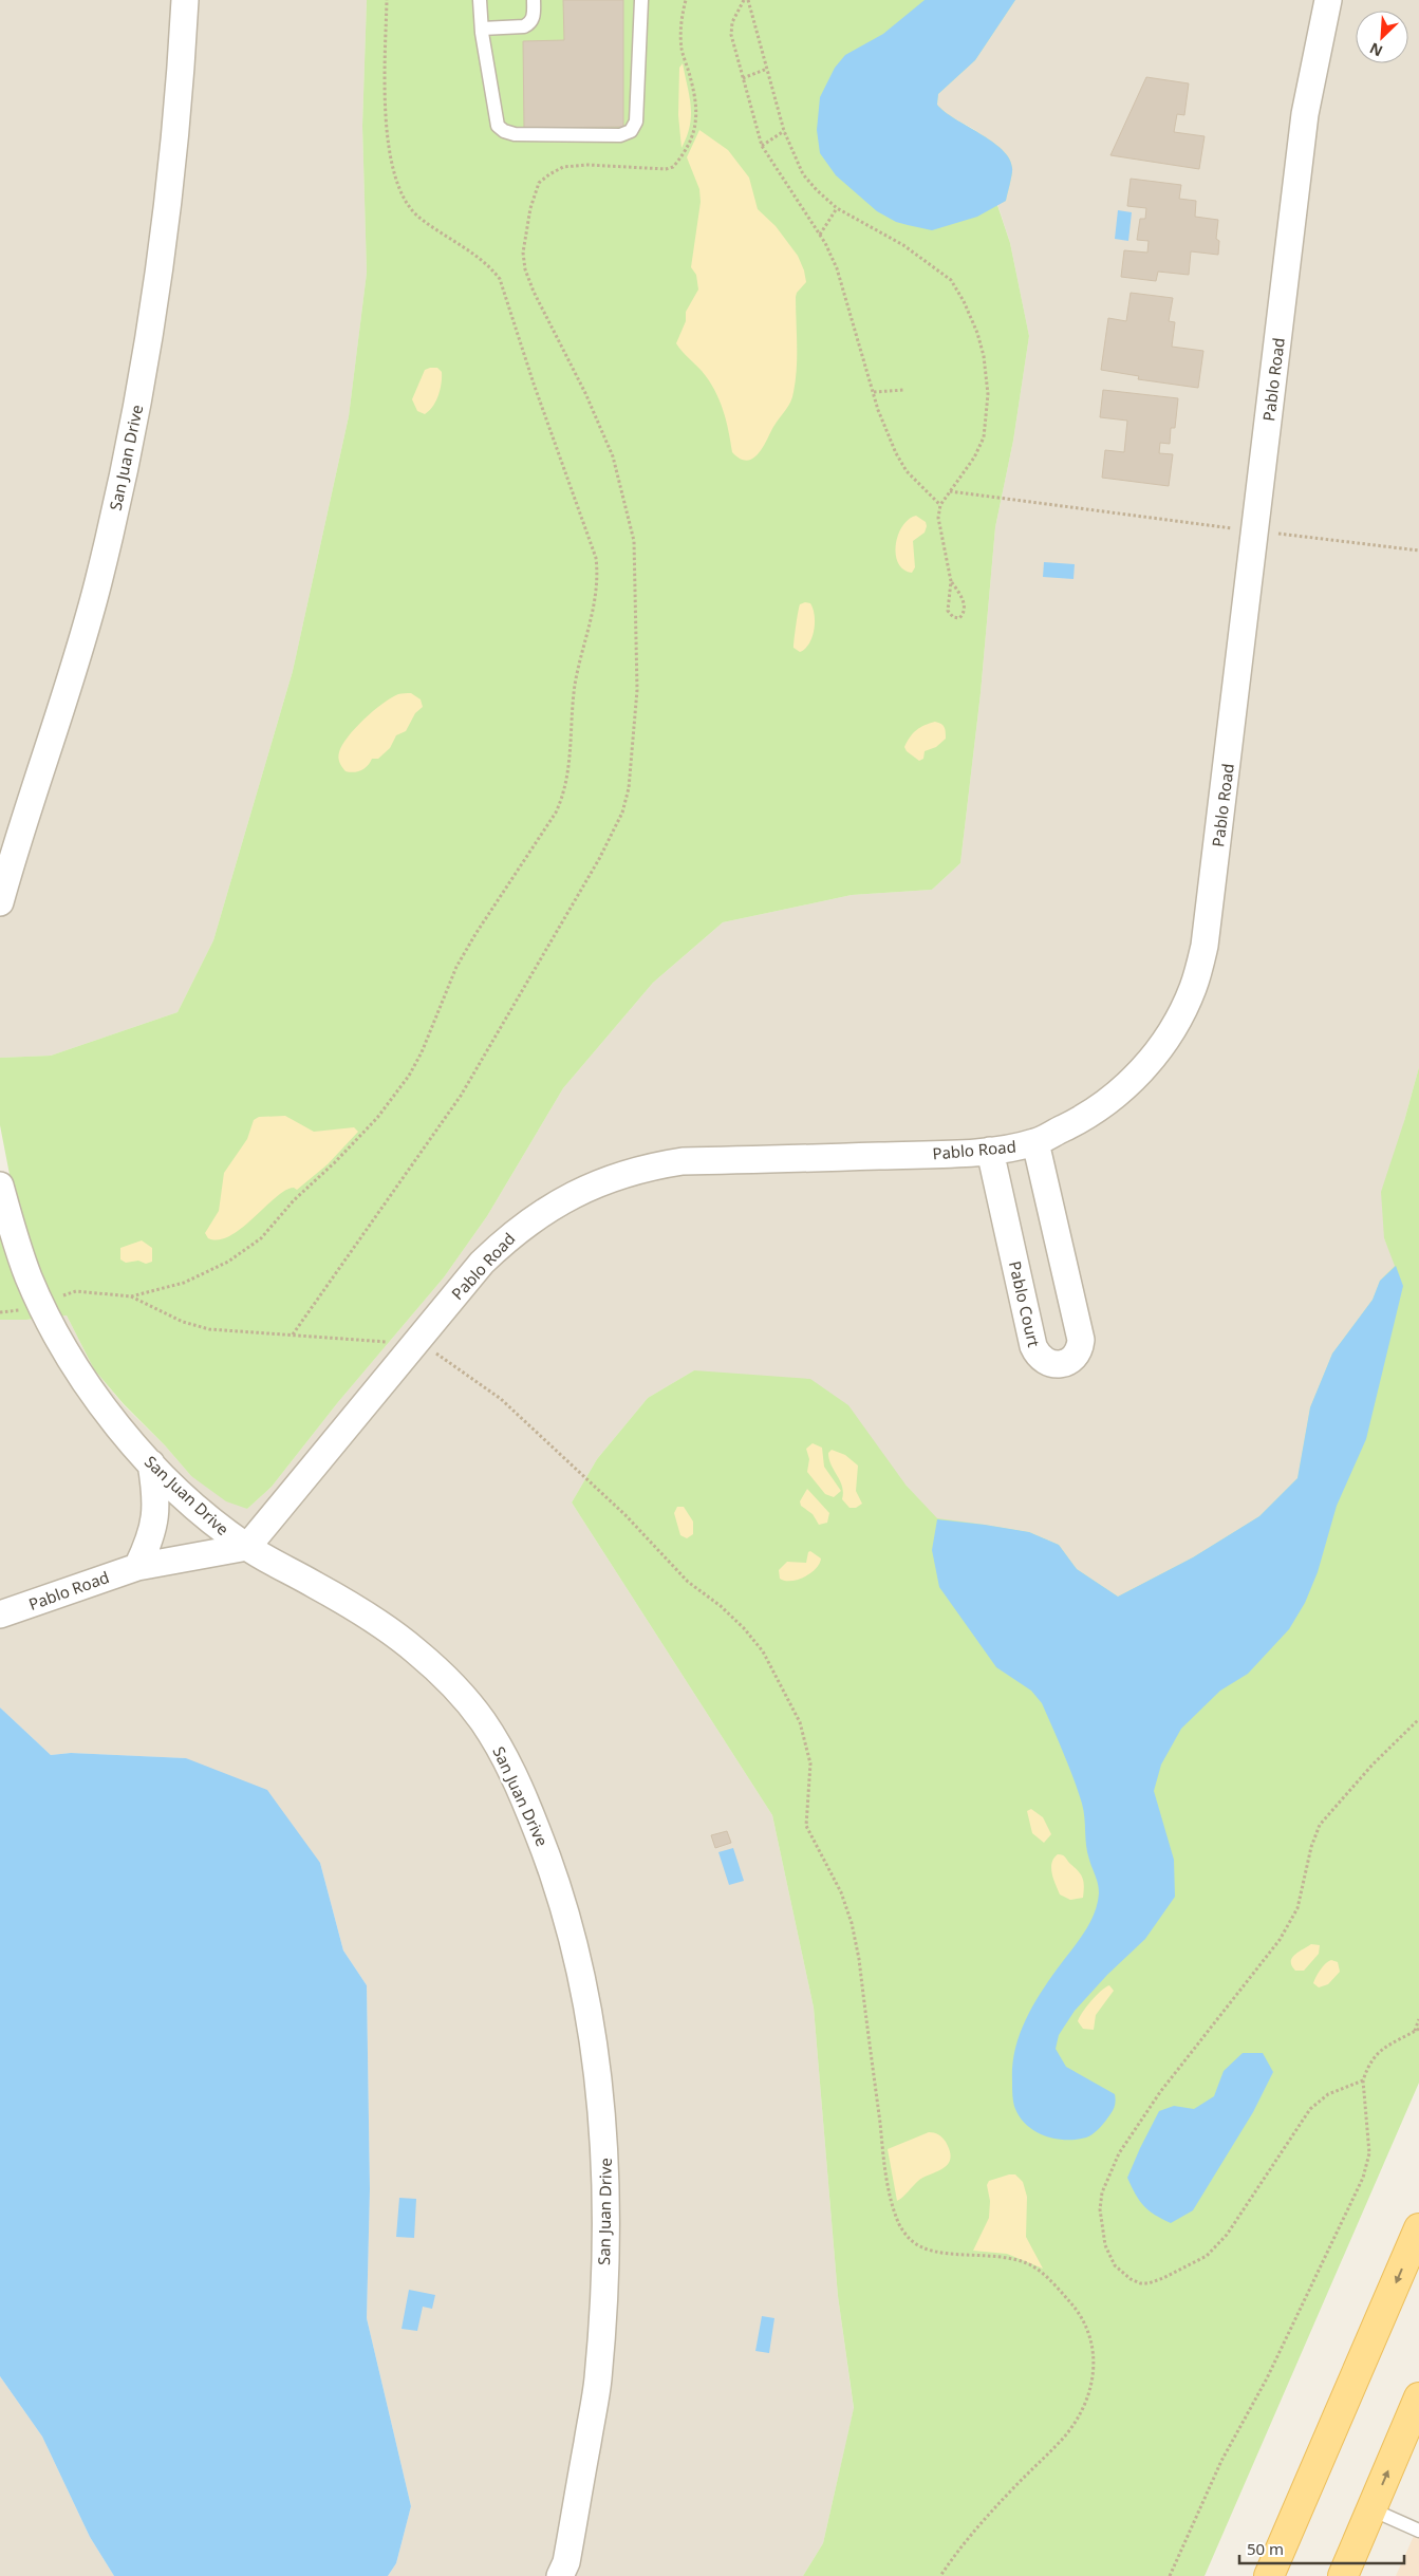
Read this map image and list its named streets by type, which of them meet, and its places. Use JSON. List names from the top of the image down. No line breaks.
{"streets":{"street":["Pablo Road","San Juan Drive","Pablo Court"]},"crossings":[["Pablo Road","San Juan Drive"],["Pablo Road","Pablo Court"]],"scale_bar":"50 m","north":"bottom left"}
